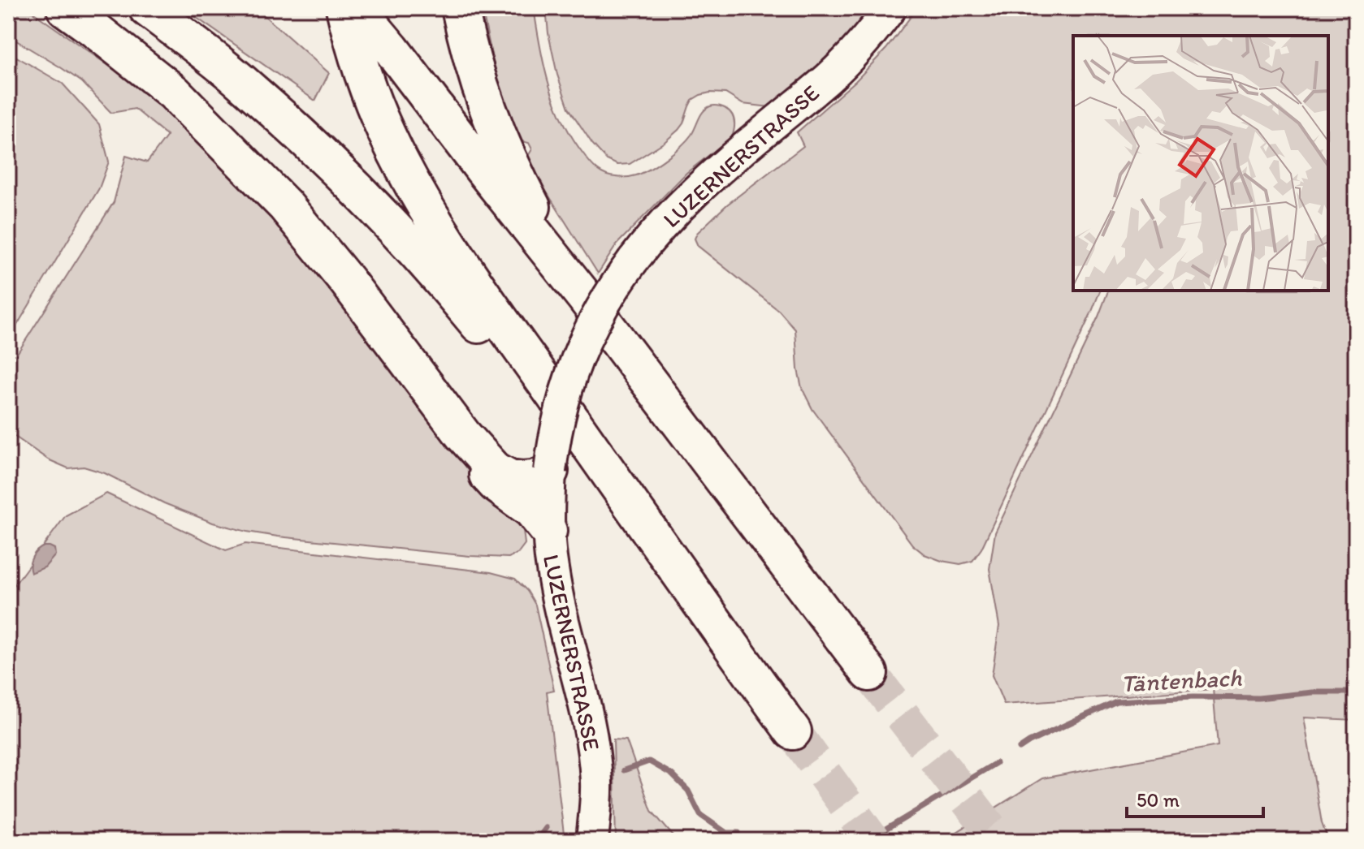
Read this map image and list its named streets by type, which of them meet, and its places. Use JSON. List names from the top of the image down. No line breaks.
{"streets":{"main road":["LUZERNERSTRASSE"]},"water":["Täntenbach"],"scale_bar":"50 m"}
